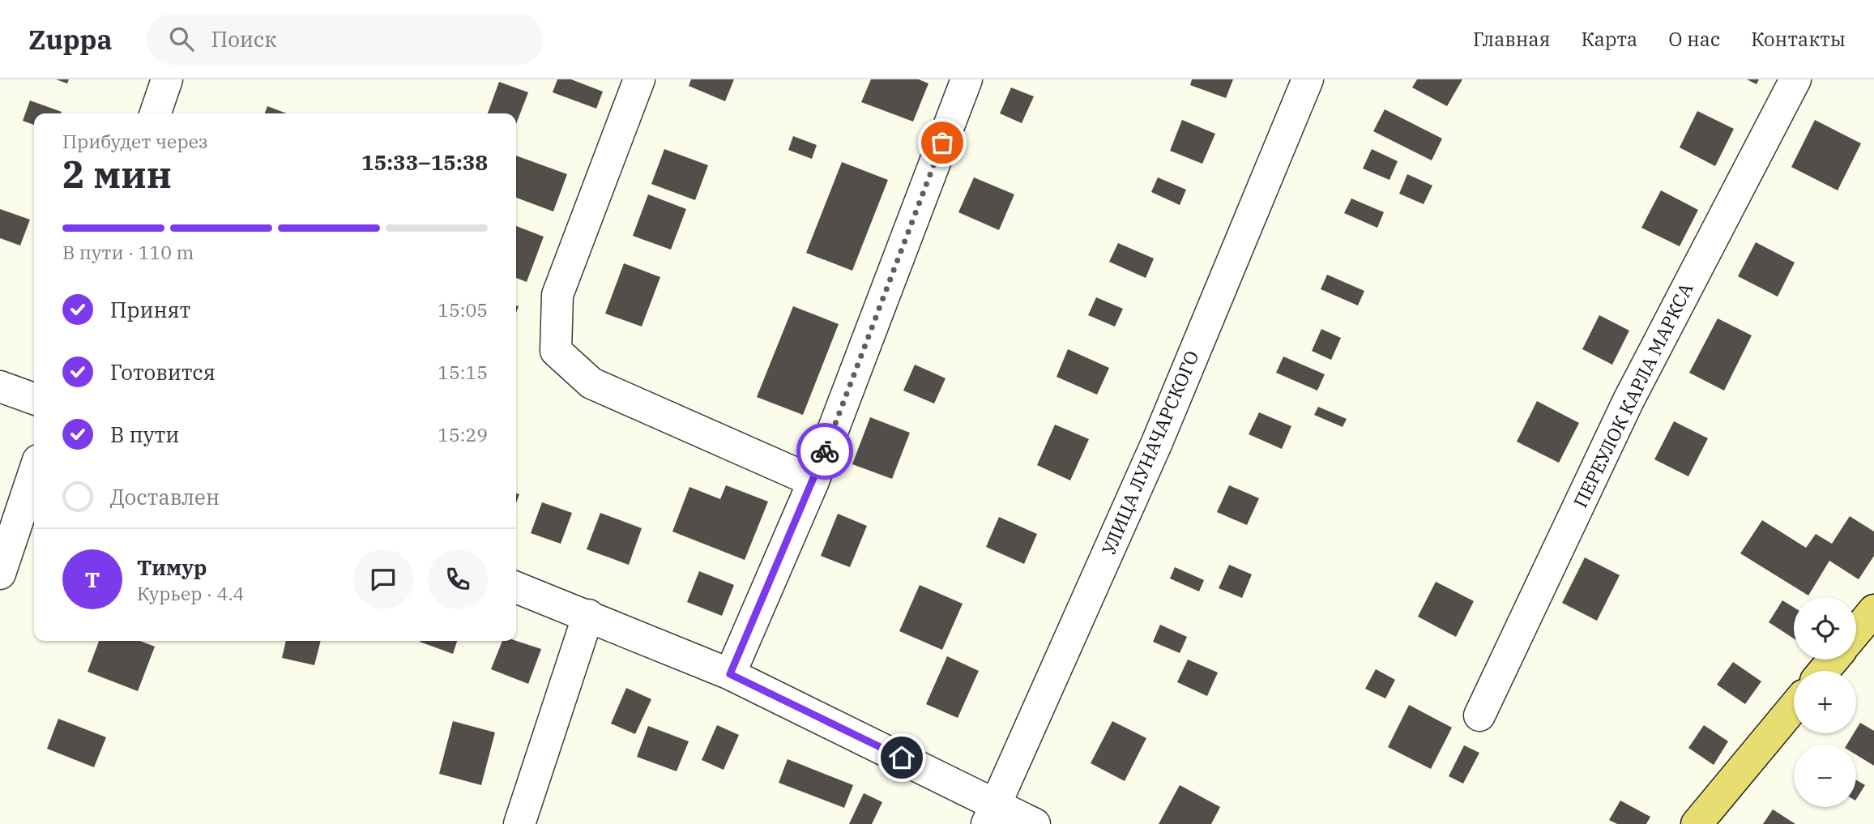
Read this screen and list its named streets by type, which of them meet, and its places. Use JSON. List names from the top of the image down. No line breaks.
{"streets":{"street":["ПЕРЕУЛОК КАРЛА МАРКСА","УЛИЦА ЛУНАЧАРСКОГО"]},"page":{"header":"Zuppa","search":"Поиск","nav":["Главная","Карта","О нас","Контакты"],"heading":["2 мин","Прибудет через","15:33–15:38"],"panel":["Тимур","Курьер · 4.4"],"bar":"В пути · 110 m","list":[["Принят","15:05"],["Готовится","15:15"],["В пути","15:29"],"Доставлен"],"round":"Т","map_buttons":["+","−"]}}
